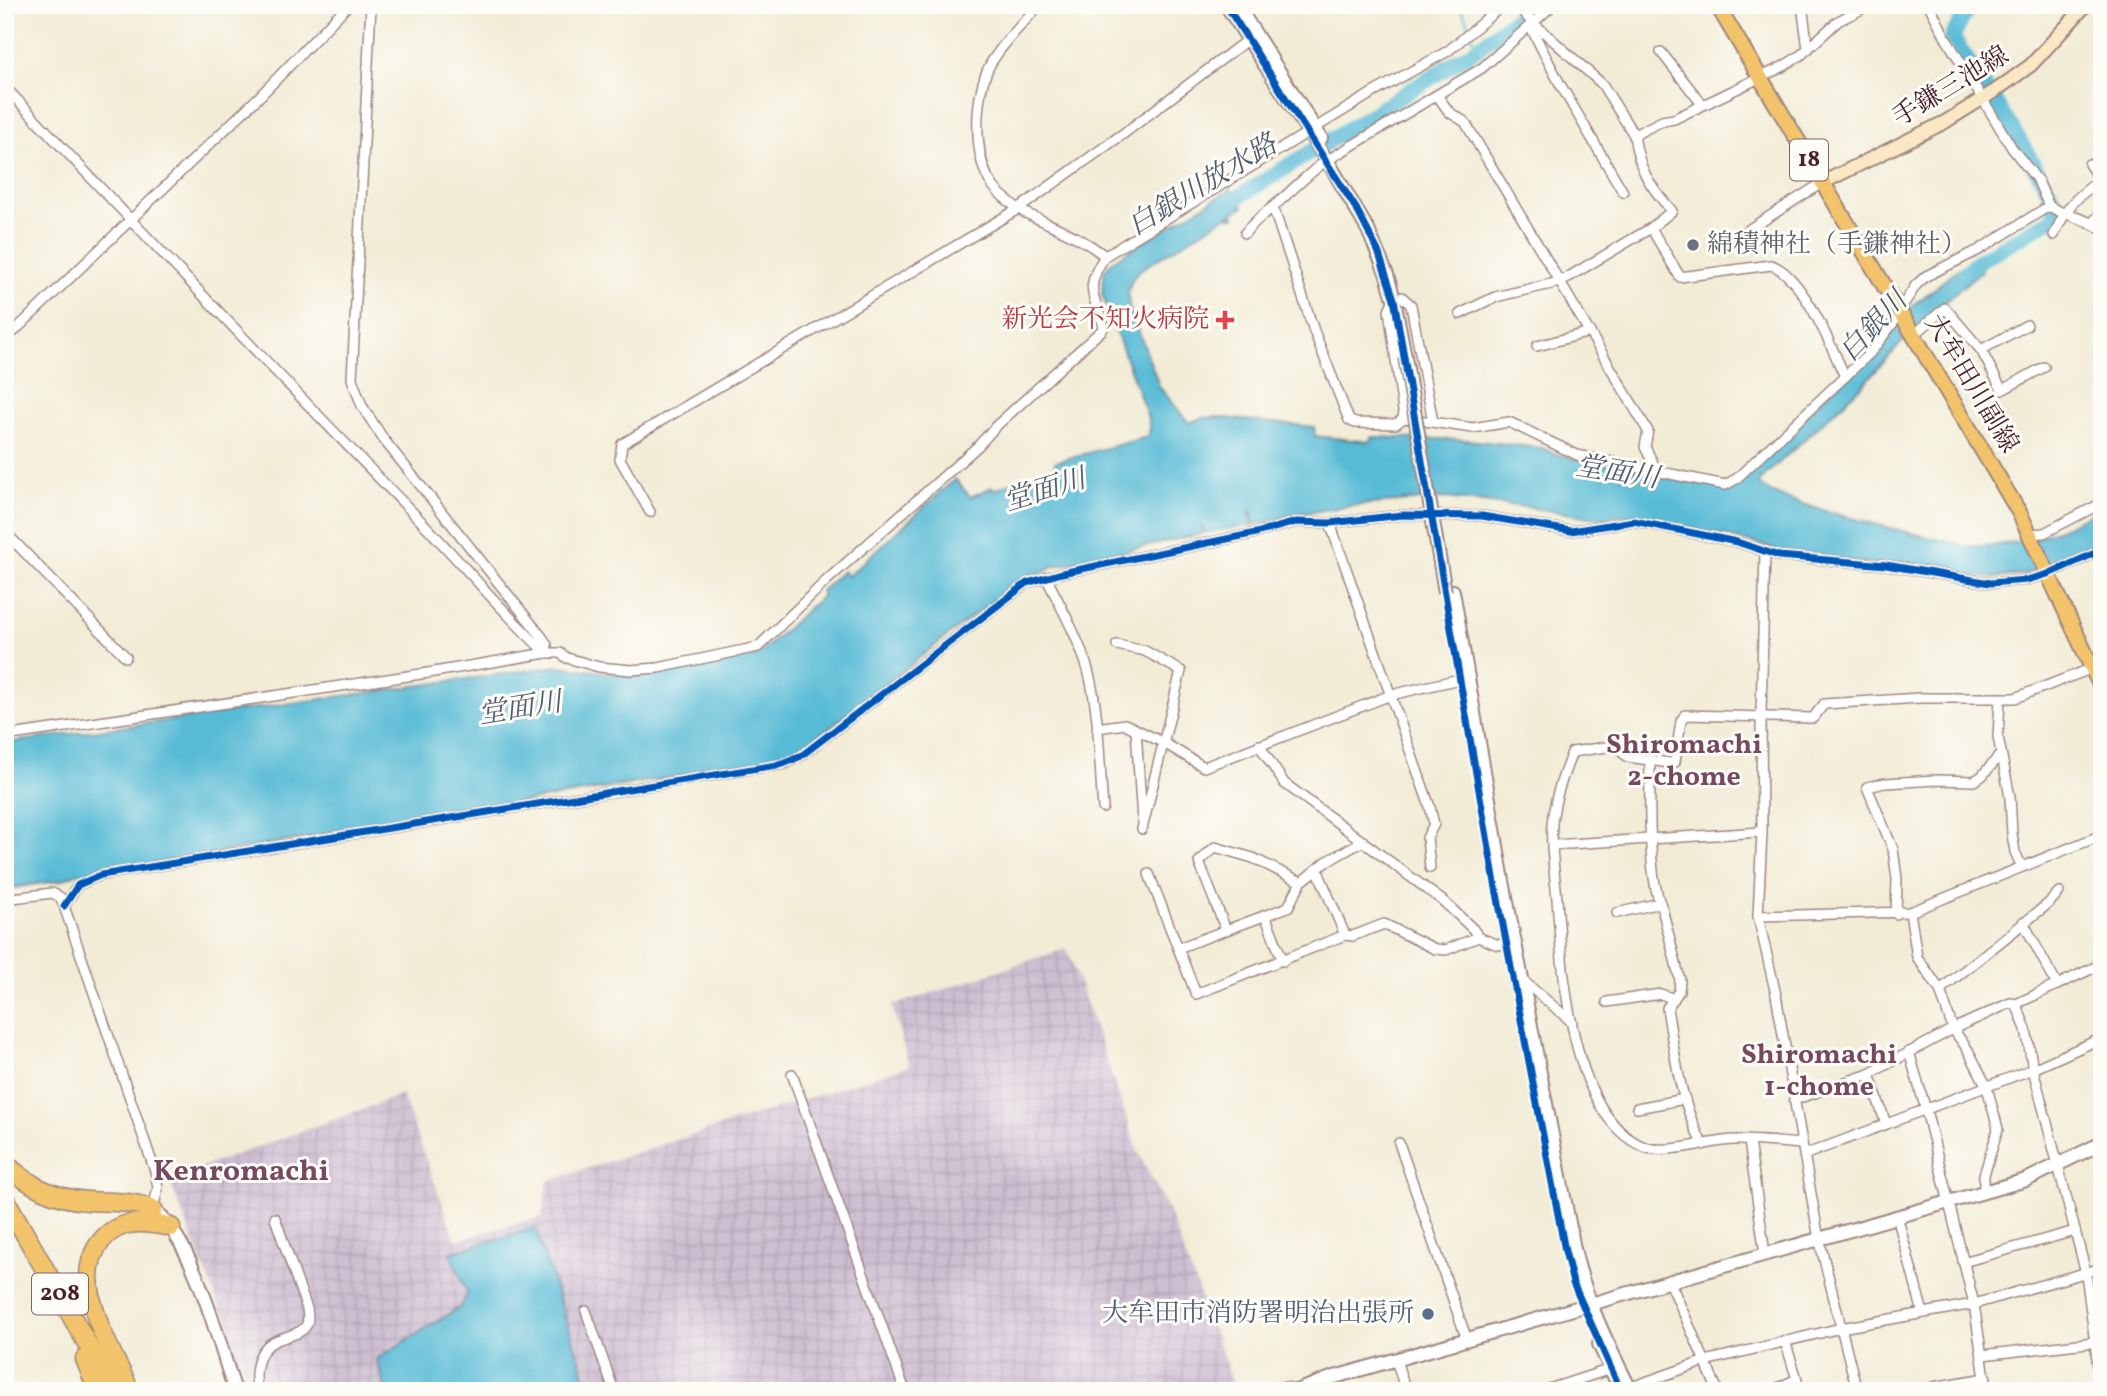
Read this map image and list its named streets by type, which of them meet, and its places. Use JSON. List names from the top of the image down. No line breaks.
{"streets":{"highway":["208"],"main road":["手鎌三池線","18","大牟田川副線"]},"crossings":[["手鎌三池線","大牟田川副線"]],"districts":["Shiromachi 2-chome","Shiromachi 1-chome","Kenromachi"],"water":["白銀川放水路","白銀川","堂面川"],"places":{"other":["綿積神社（手鎌神社）","大牟田市消防署明治出張所"],"health":["新光会不知火病院"]}}
